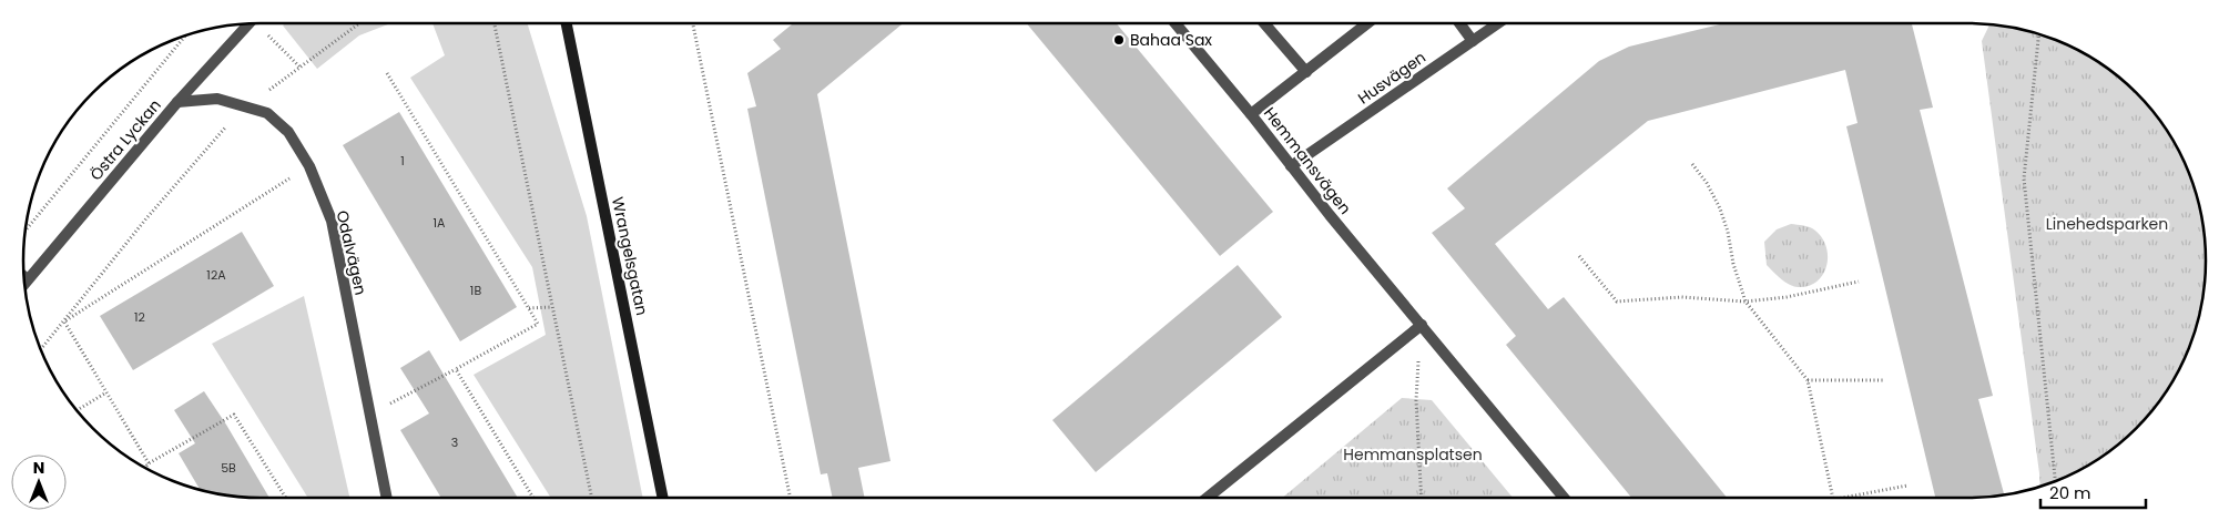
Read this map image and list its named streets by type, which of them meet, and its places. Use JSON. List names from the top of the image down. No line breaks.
{"streets":{"main road":["Wrangelsgatan"],"street":["Husvägen","Östra Lyckan","Hemmansvägen","Odalvägen"]},"crossings":[["Husvägen","Hemmansvägen"],["Östra Lyckan","Odalvägen"]],"parks":["Linehedsparken","Hemmansplatsen"],"places":["Bahaa Sax"],"house_numbers":["1","1A","12A","1B","12","3","5B"],"scale_bar":"20 m","north":"top"}
